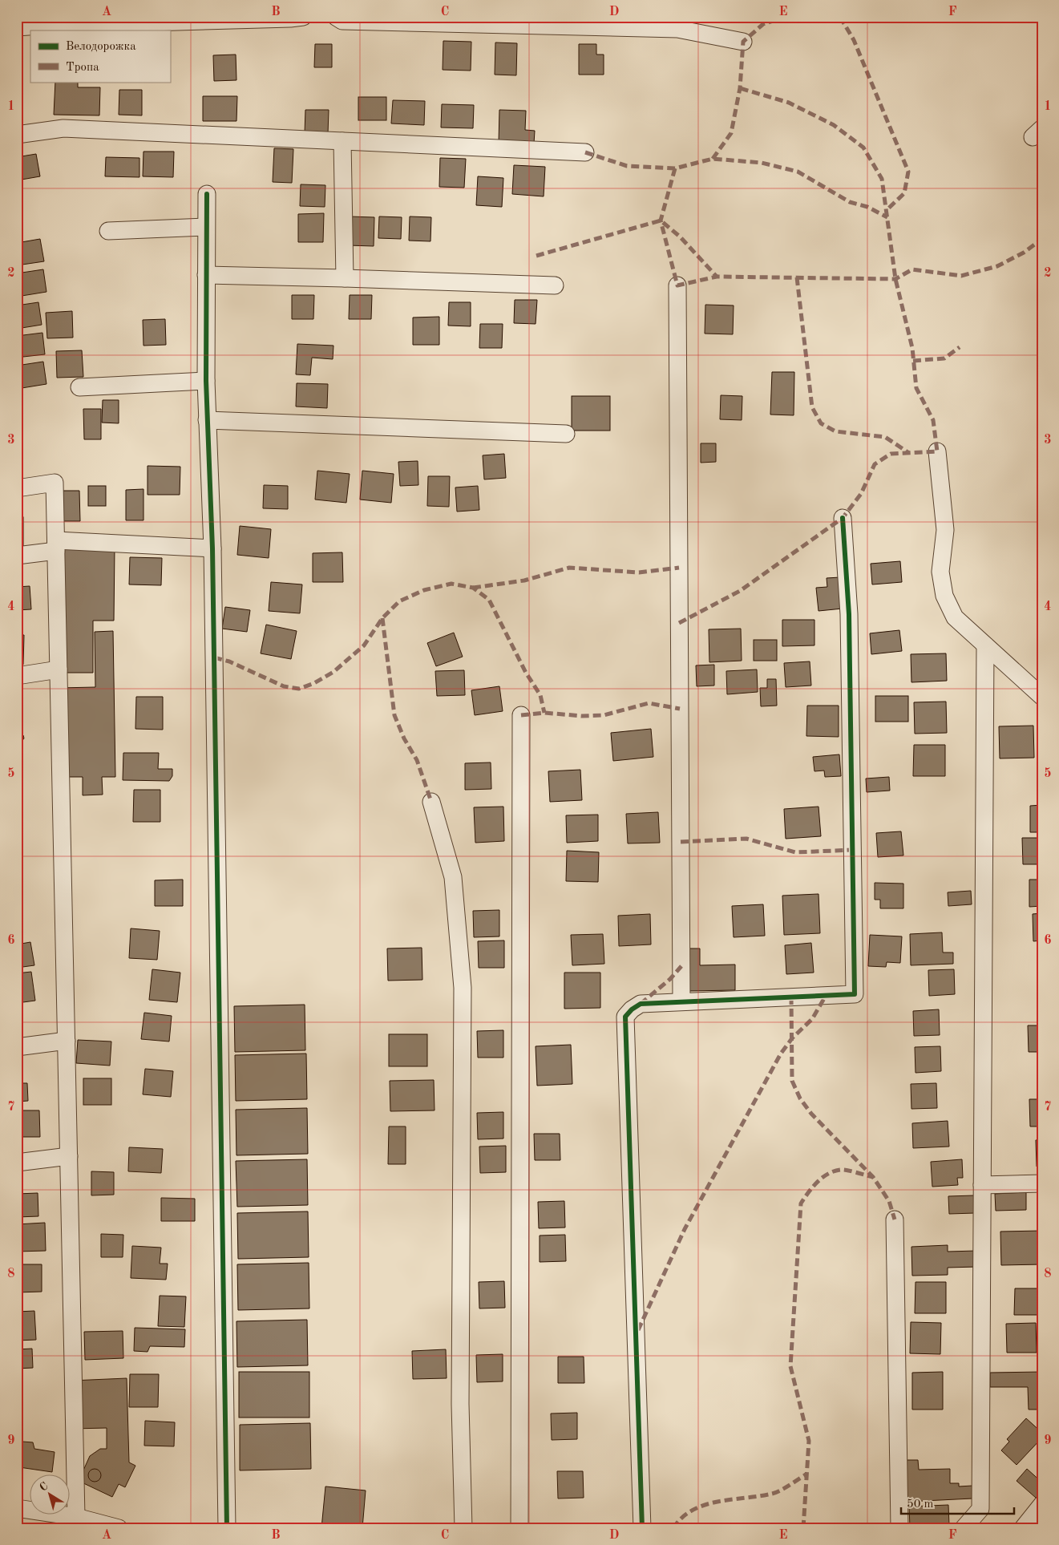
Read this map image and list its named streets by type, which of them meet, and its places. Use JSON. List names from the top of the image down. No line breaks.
{"legend":["Велодорожка","Тропа"],"scale_bar":"50 m","north":"top left","grid":{"columns":["A","B","C","D","E","F"],"rows":["1","2","3","4","5","6","7","8","9"]}}
